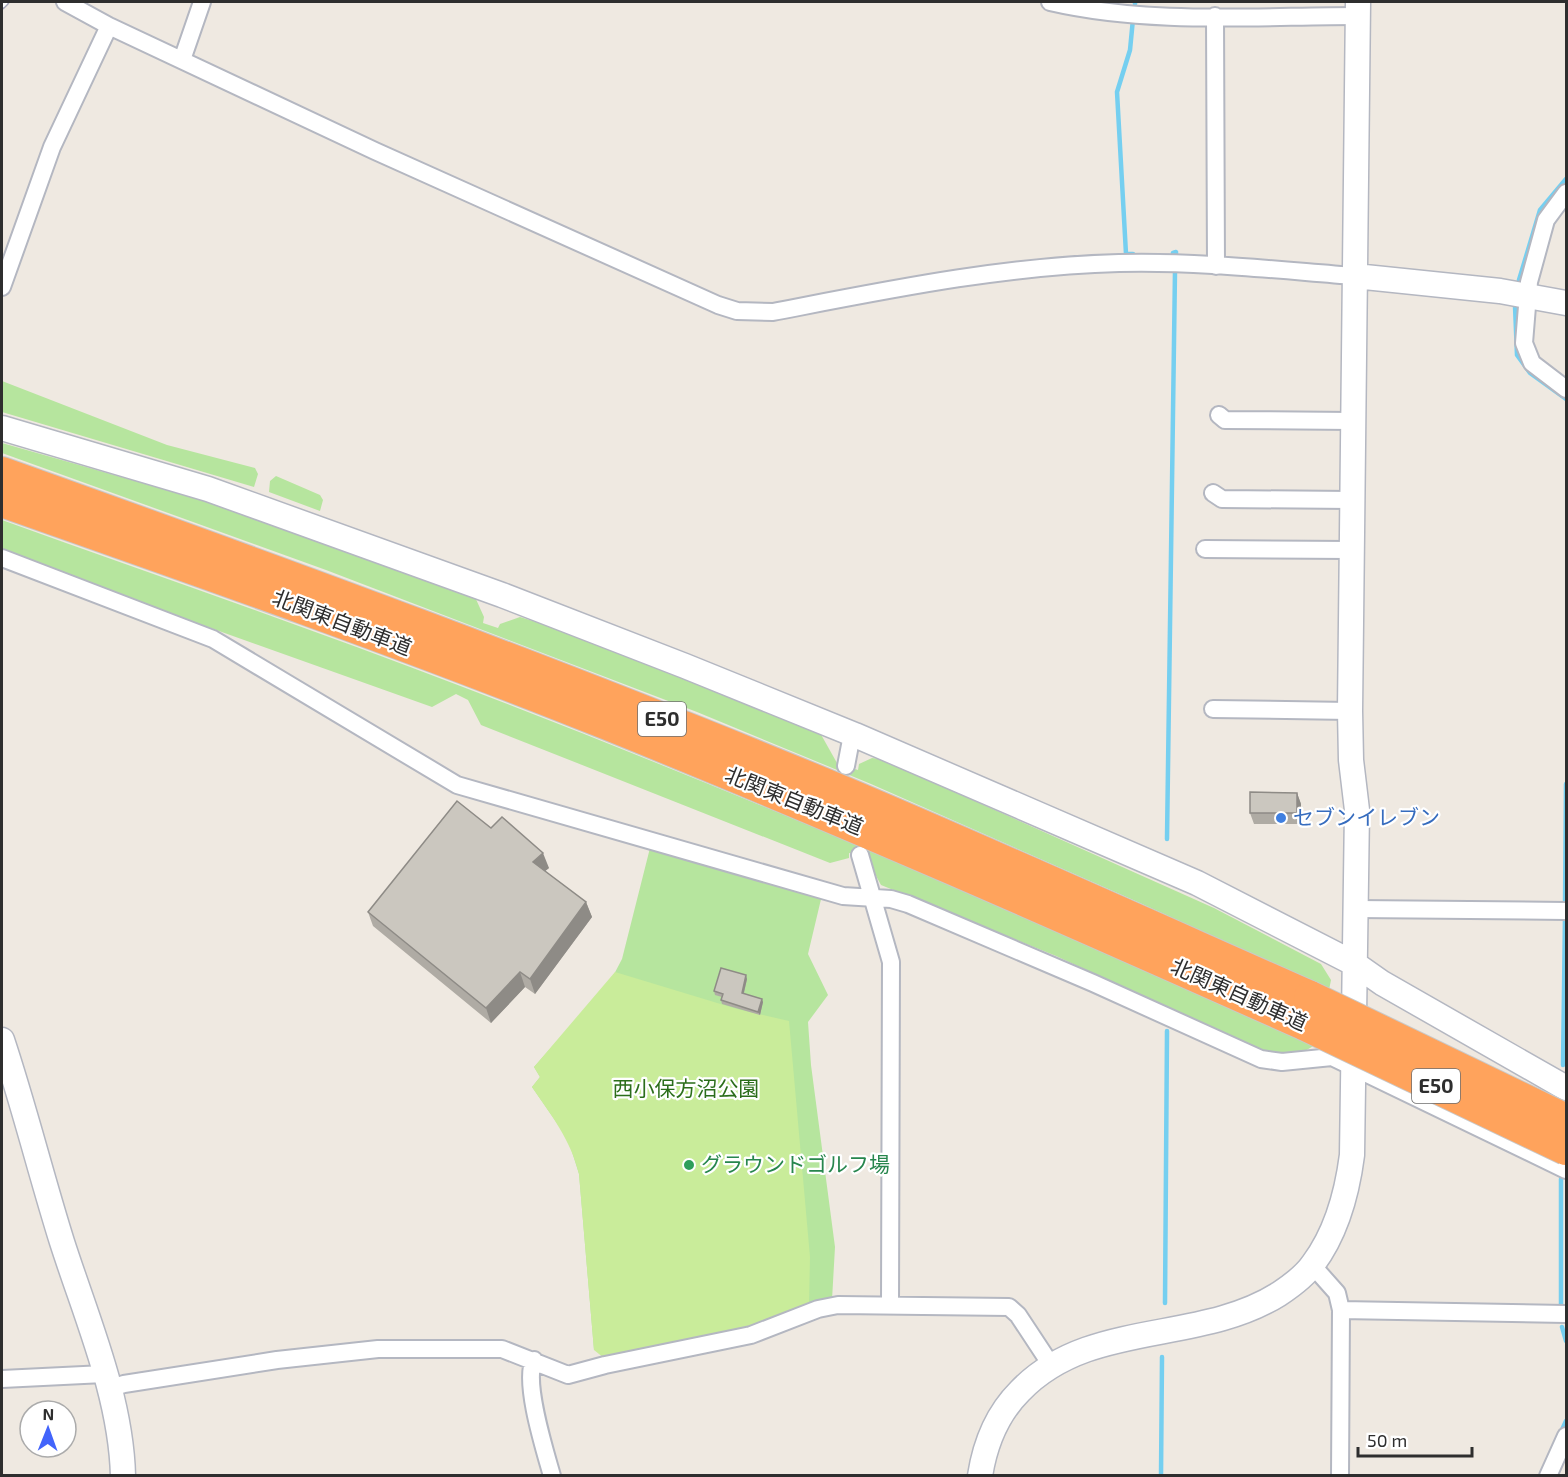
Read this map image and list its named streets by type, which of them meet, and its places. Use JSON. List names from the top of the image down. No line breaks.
{"streets":{"highway":["北関東自動車道","E50"]},"parks":["西小保方沼公園"],"places":["セブンイレブン","グラウンドゴルフ場"],"scale_bar":"50 m","north":"top"}
